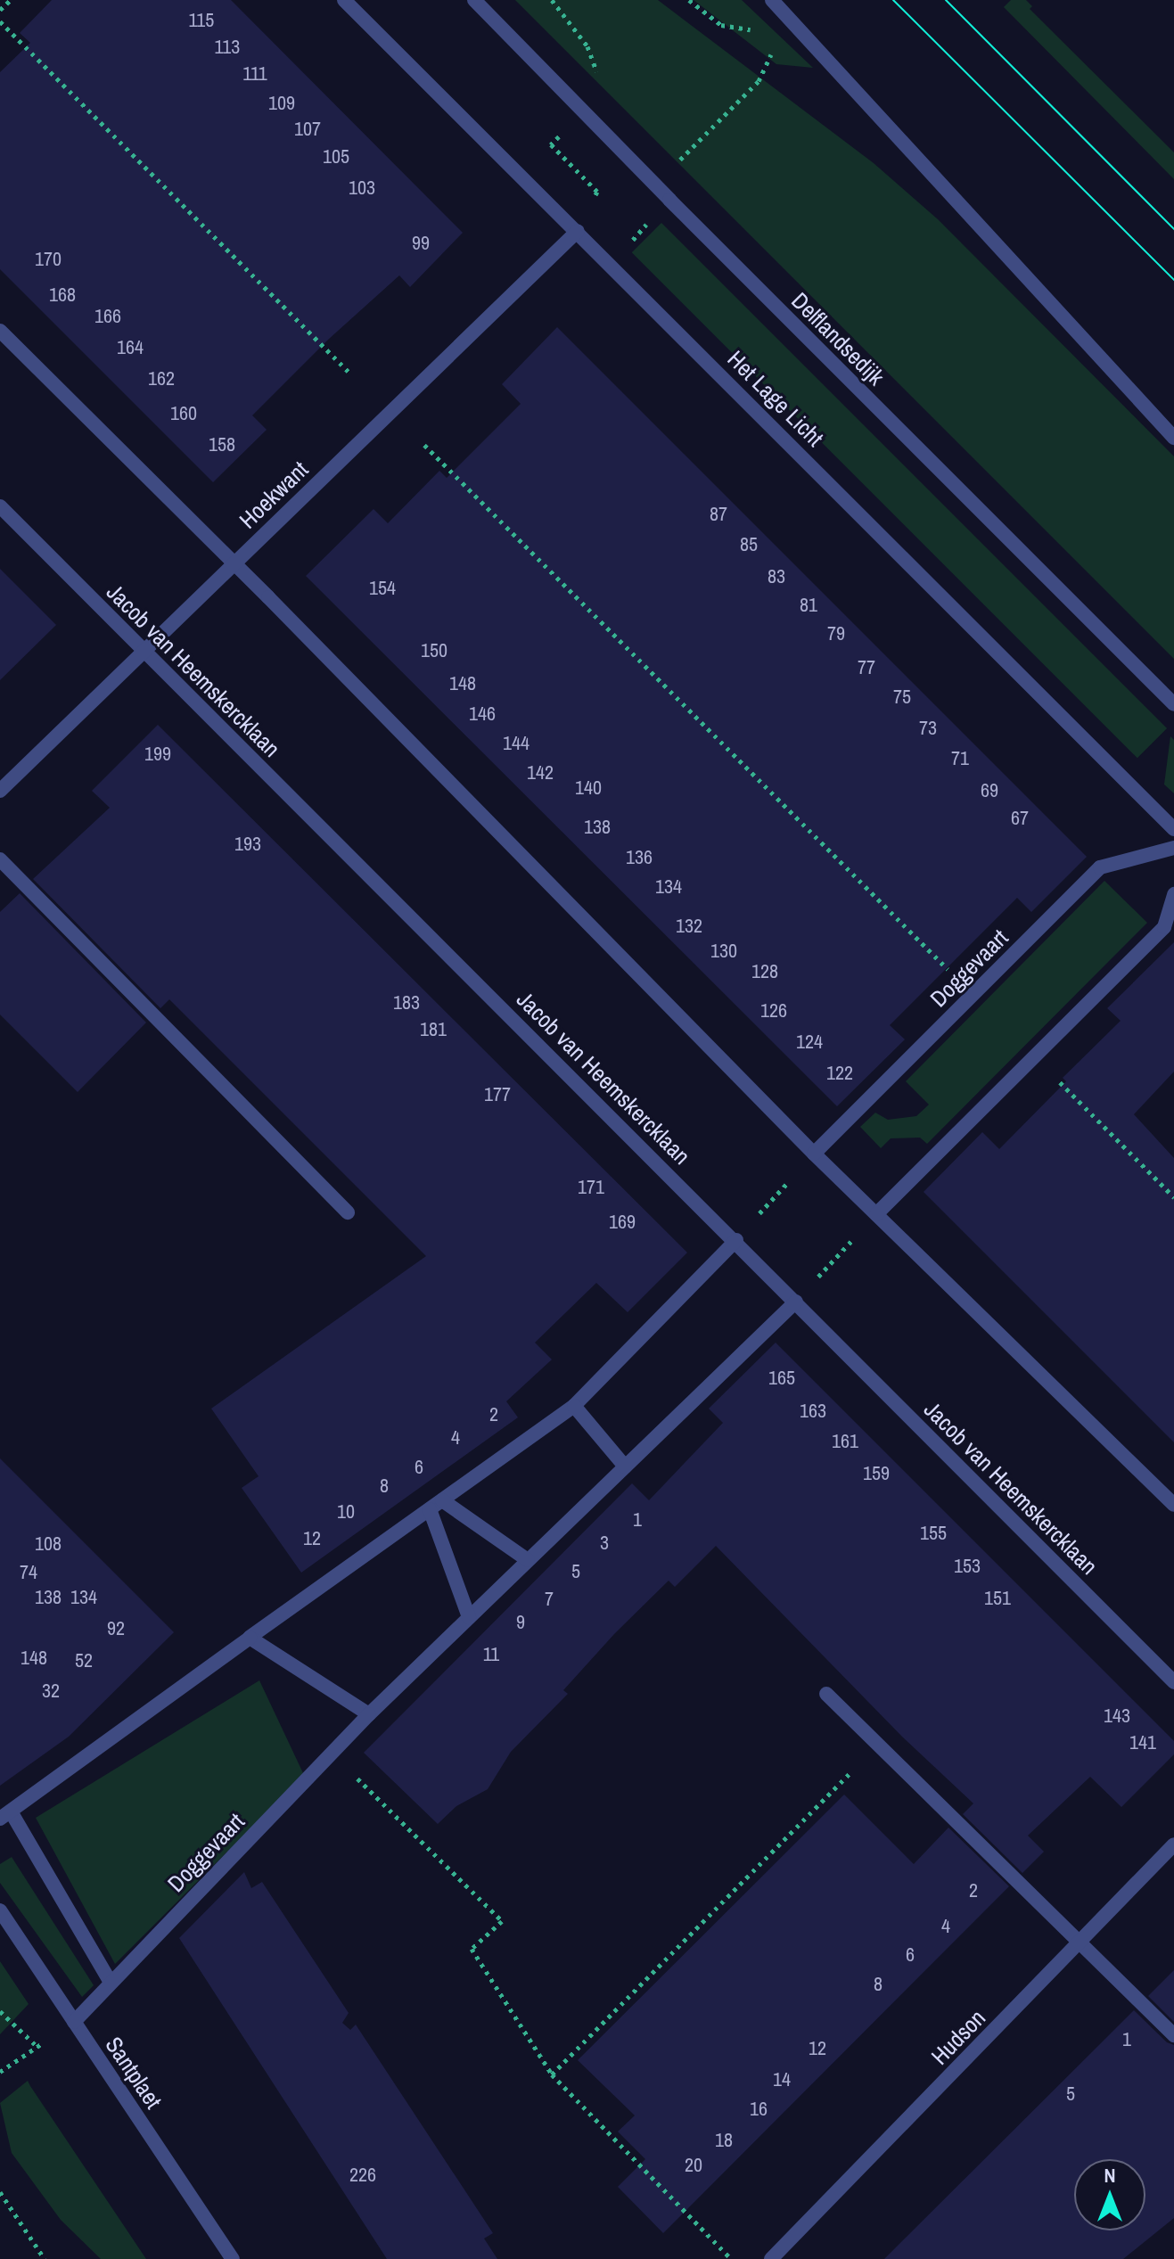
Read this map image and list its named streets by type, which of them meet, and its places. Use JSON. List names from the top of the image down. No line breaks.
{"streets":{"street":["Delflandsedijk","Het Lage Licht","Hoekwant","Jacob van Heemskercklaan","Doggevaart","Hudson","Santplaet"]},"crossings":[["Het Lage Licht","Hoekwant"],["Hoekwant","Jacob van Heemskercklaan"],["Jacob van Heemskercklaan","Doggevaart"],["Doggevaart","Santplaet"]],"house_numbers":["115","113","111","109","107","105","103","99","170","168","166","164","162","160","158","87","85","83","154","81","79","150","77","148","75","146","73","144","199","71","142","140","69","67","138","193","136","134","132","130","128","183","126","181","124","122","177","171","169","165","163","2","4","161","6","159","8","10","1","155","12","3","108","153","5","74","138","134","151","7","9","92","11","148","52","32","143","141","2","4","6","8","1","12","14","5","16","18","20","226"],"north":"top"}
